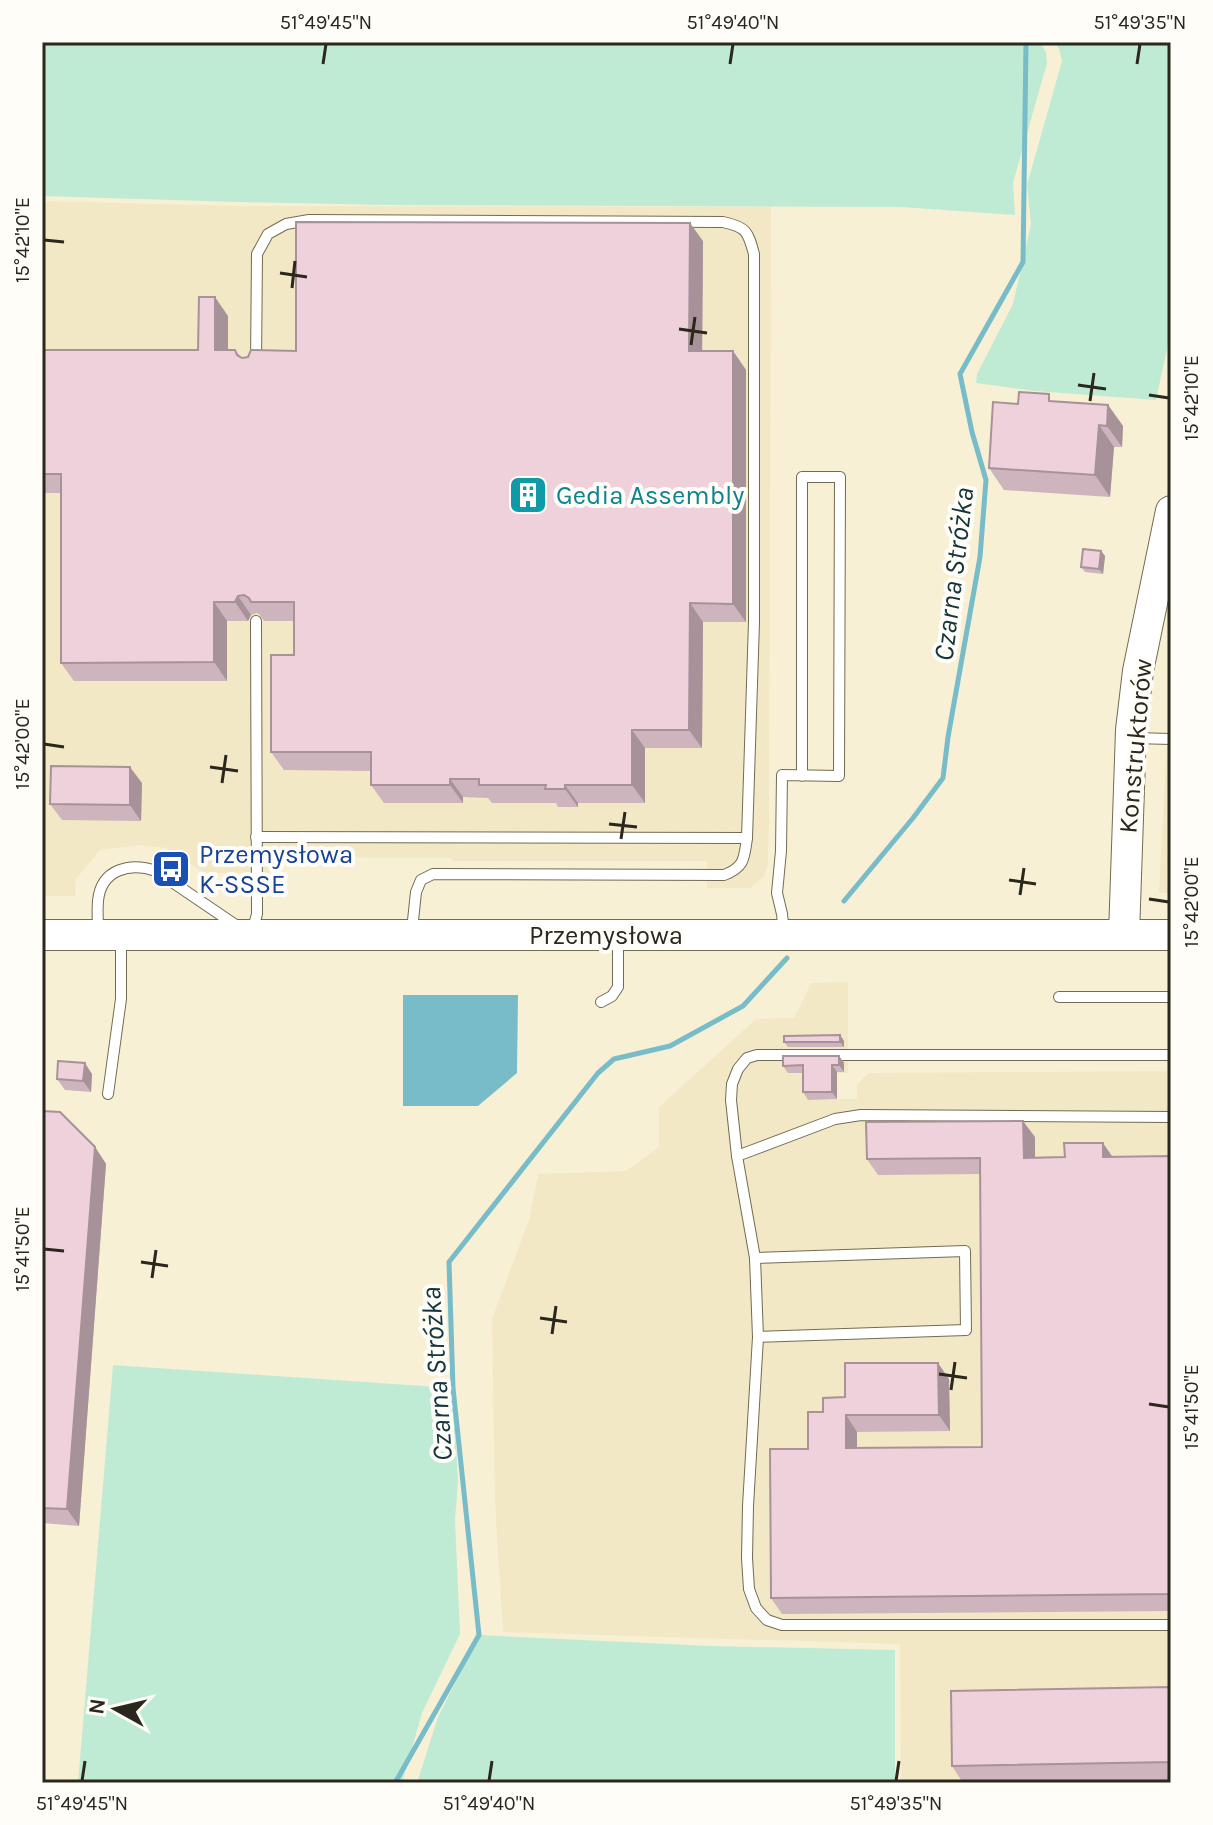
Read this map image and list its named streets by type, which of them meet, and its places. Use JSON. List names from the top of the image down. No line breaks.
{"streets":{"street":["Konstruktorów","Przemysłowa"]},"crossings":[["Konstruktorów","Przemysłowa"]],"water":["Czarna Stróżka"],"places":{"building":["Gedia Assembly"],"bus stop":["Przemysłowa K-SSSE"]},"north":"left","coordinates":["51°49'45\"N","51°49'40\"N","51°49'35\"N","15°42'10\"E","15°42'00\"E","15°41'50\"E"]}
